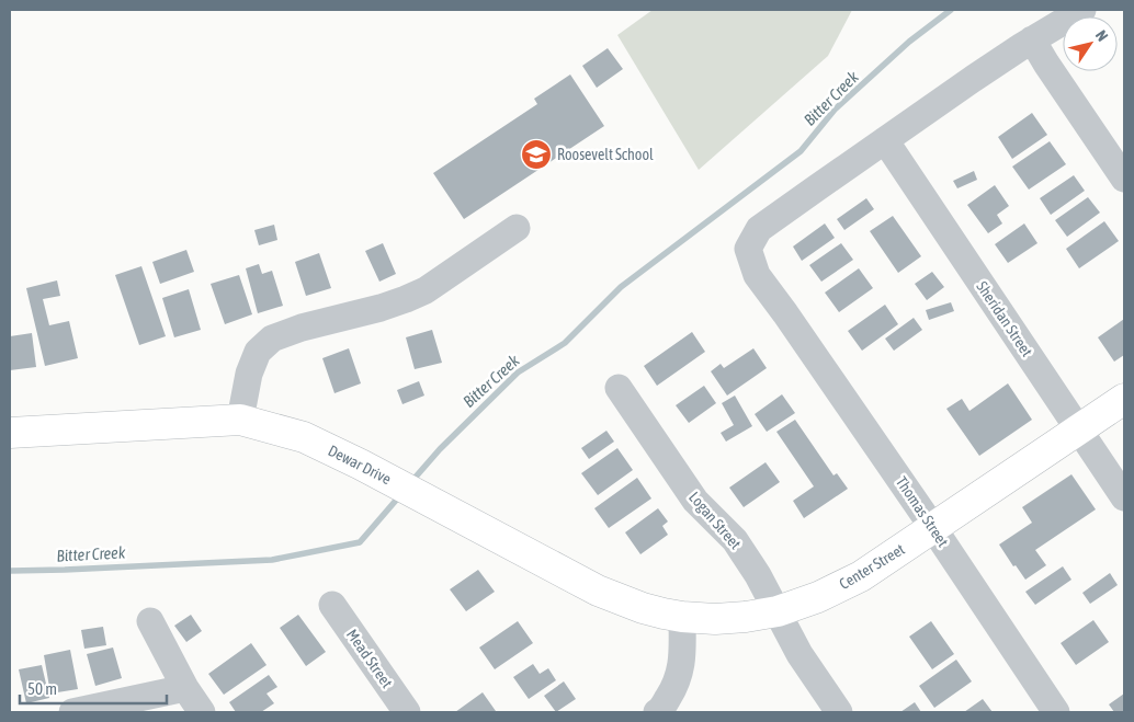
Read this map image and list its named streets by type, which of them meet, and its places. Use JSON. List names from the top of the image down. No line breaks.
{"streets":{"main road":["Dewar Drive","Center Street"],"street":["Sheridan Street","Thomas Street","Logan Street","Mead Street"]},"crossings":[["Sheridan Street","Thomas Street"],["Sheridan Street","Center Street"],["Dewar Drive","Center Street"],["Thomas Street","Center Street"],["Logan Street","Center Street"]],"water":["Bitter Creek"],"places":{"school or university":["Roosevelt School"]},"scale_bar":"50 m","north":"top right"}
